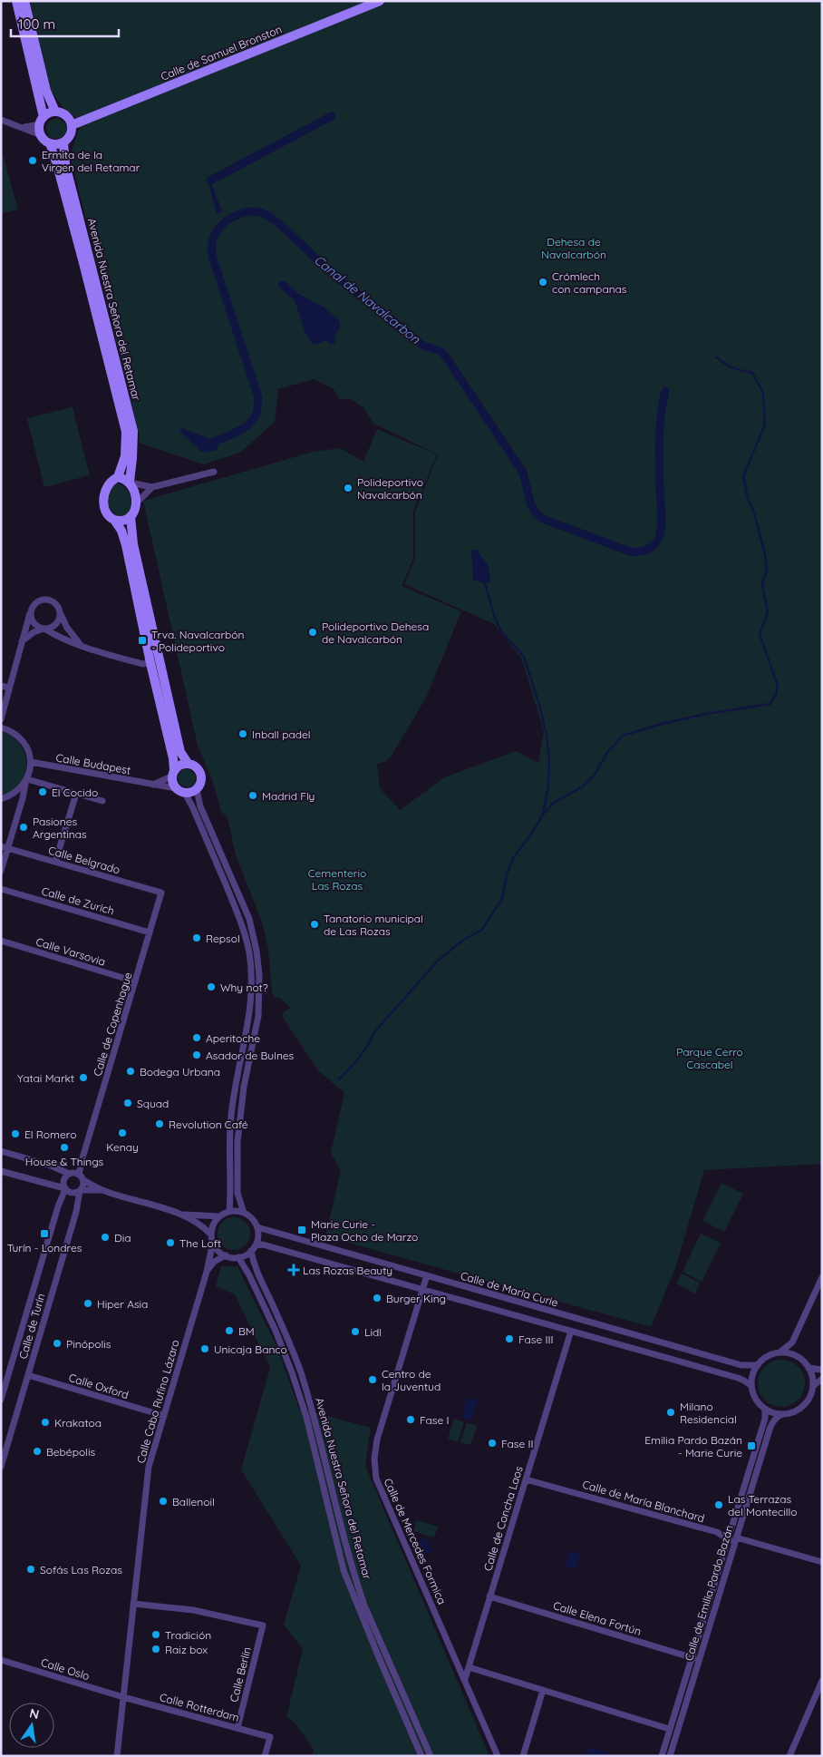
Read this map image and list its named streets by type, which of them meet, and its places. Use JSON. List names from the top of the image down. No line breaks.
{"streets":{"street":["Calle de Samuel Bronston","Avenida Nuestra Señora del Retamar","Calle Budapest","Calle Belgrado","Calle de Zurich","Calle Varsovia","Calle de Copenhague","Calle de María Curie","Calle de Turín","Calle Oxford","Calle Cabo Rufino Lázaro","Calle de María Blanchard","Calle de Concha Laos","Calle de Mercedes Formica","Calle de Emilia Pardo Bazán","Calle Elena Fortún","Calle Oslo","Calle Berlín","Calle Rotterdam"]},"crossings":[["Calle de Samuel Bronston","Avenida Nuestra Señora del Retamar"],["Avenida Nuestra Señora del Retamar","Calle de María Curie"],["Avenida Nuestra Señora del Retamar","Calle Cabo Rufino Lázaro"],["Calle Belgrado","Calle de Copenhague"],["Calle de Zurich","Calle de Copenhague"],["Calle Varsovia","Calle de Copenhague"],["Calle de Copenhague","Calle de Turín"],["Calle de María Curie","Calle Cabo Rufino Lázaro"],["Calle de María Curie","Calle de Concha Laos"],["Calle de María Curie","Calle de Mercedes Formica"],["Calle de María Curie","Calle de Emilia Pardo Bazán"],["Calle de Turín","Calle Oxford"],["Calle Oxford","Calle Cabo Rufino Lázaro"],["Calle Cabo Rufino Lázaro","Calle Oslo"],["Calle Cabo Rufino Lázaro","Calle Berlín"],["Calle Cabo Rufino Lázaro","Calle Rotterdam"],["Calle de María Blanchard","Calle de Concha Laos"],["Calle de María Blanchard","Calle de Emilia Pardo Bazán"],["Calle de Concha Laos","Calle de Mercedes Formica"],["Calle de Concha Laos","Calle Elena Fortún"],["Calle de Emilia Pardo Bazán","Calle Elena Fortún"],["Calle Oslo","Calle Rotterdam"],["Calle Berlín","Calle Rotterdam"]],"water":["Canal de Navalcarbon"],"parks":["Dehesa de Navalcarbón","Cementerio Las Rozas","Parque Cerro Cascabel"],"places":{"other":["Ermita de la Virgen del Retamar","Crómlech con campanas","Polideportivo Navalcarbón","Polideportivo Dehesa de Navalcarbón","Inball padel","El Cocido","Madrid Fly","Pasiones Argentinas","Tanatorio municipal de Las Rozas","Repsol","Why not?","Aperitoche","Asador de Bulnes","Bodega Urbana","Yatai Markt","Squad","Revolution Café","Kenay","El Romero","House & Things","Dia","The Loft","Burger King","Hiper Asia","BM","Lidl","Fase III","Pinópolis","Unicaja Banco","Centro de la Juventud","Milano Residencial","Fase I","Krakatoa","Fase II","Bebépolis","Ballenoil","Las Terrazas del Montecillo","Sofás Las Rozas","Tradición","Raiz box"],"transit":["Trva. Navalcarbón - Polideportivo","Marie Curie - Plaza Ocho de Marzo","Turín - Londres","Emilia Pardo Bazán - Marie Curie"],"health":["Las Rozas Beauty"]},"scale_bar":"100 m","north":"top"}
